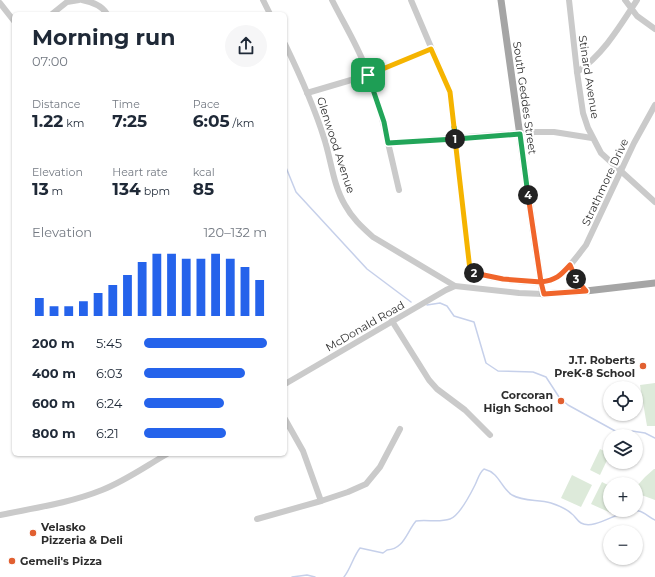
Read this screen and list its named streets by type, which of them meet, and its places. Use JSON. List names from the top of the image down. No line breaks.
{"streets":{"main road":["South Geddes Street","Glenwood Avenue"],"street":["Stinard Avenue","Strathmore Drive","McDonald Road"]},"crossings":[["Stinard Avenue","Strathmore Drive"],["South Geddes Street","Glenwood Avenue"],["South Geddes Street","Strathmore Drive"],["Glenwood Avenue","McDonald Road"]],"places":["J.T. Roberts PreK-8 School","Corcoran High School","Velasko Pizzeria & Deli","Gemeli's Pizza"],"page":{"heading":["Morning run","07:00"],"stats":[["Distance","1.22 km"],["Time","7:25"],["Pace","6:05 /km"],["Elevation","13 m"],["Heart rate","134 bpm"],["kcal","85"]],"pins":["1","4","2","3"],"chart":["Elevation","120–132 m"],"list":[{"name":"200 m","note":"5:45"},{"name":"400 m","note":"6:03"},{"name":"600 m","note":"6:24"},{"name":"800 m","note":"6:21"}],"map_buttons":["+","−"]}}
